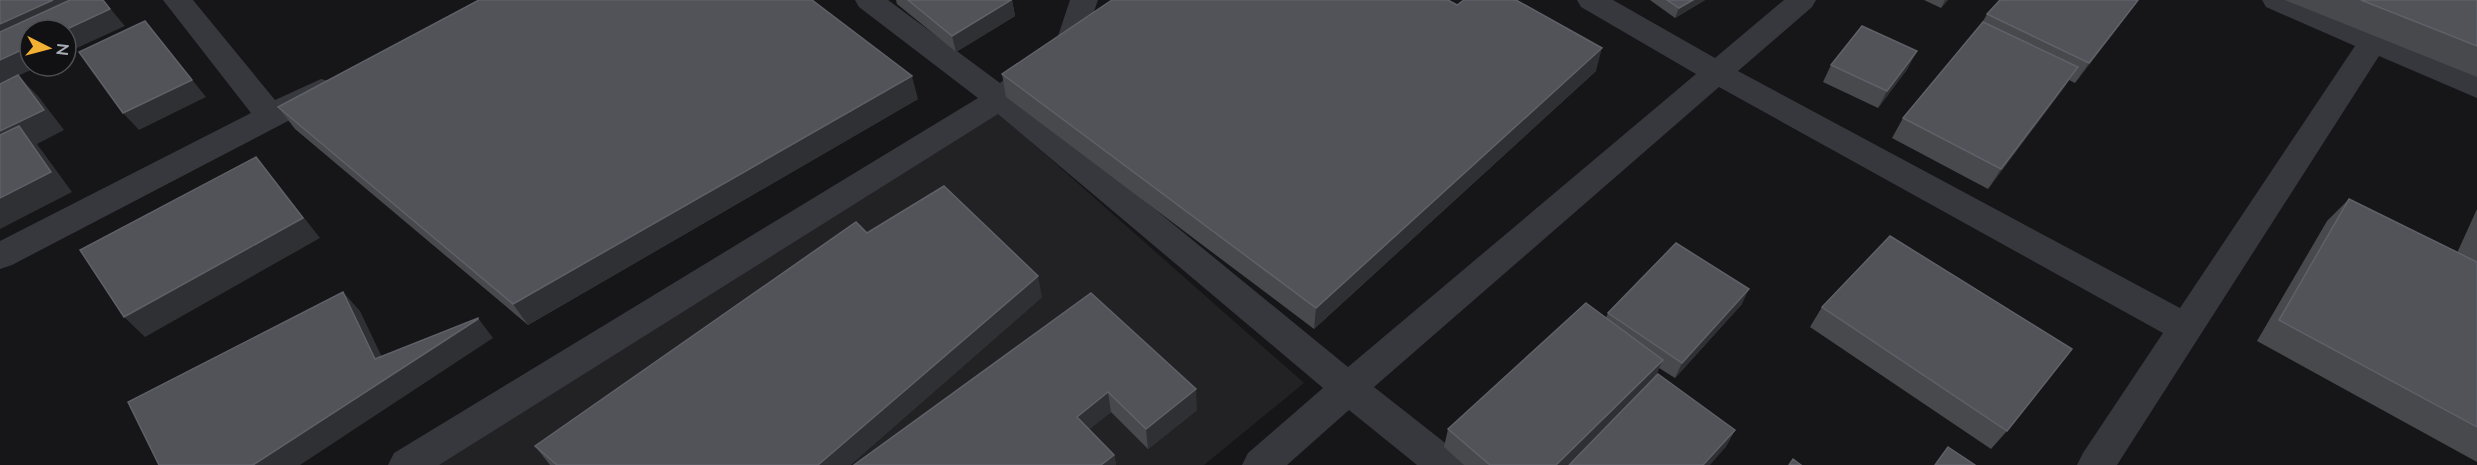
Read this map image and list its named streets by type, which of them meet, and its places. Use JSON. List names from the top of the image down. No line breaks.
{"north":"right"}
